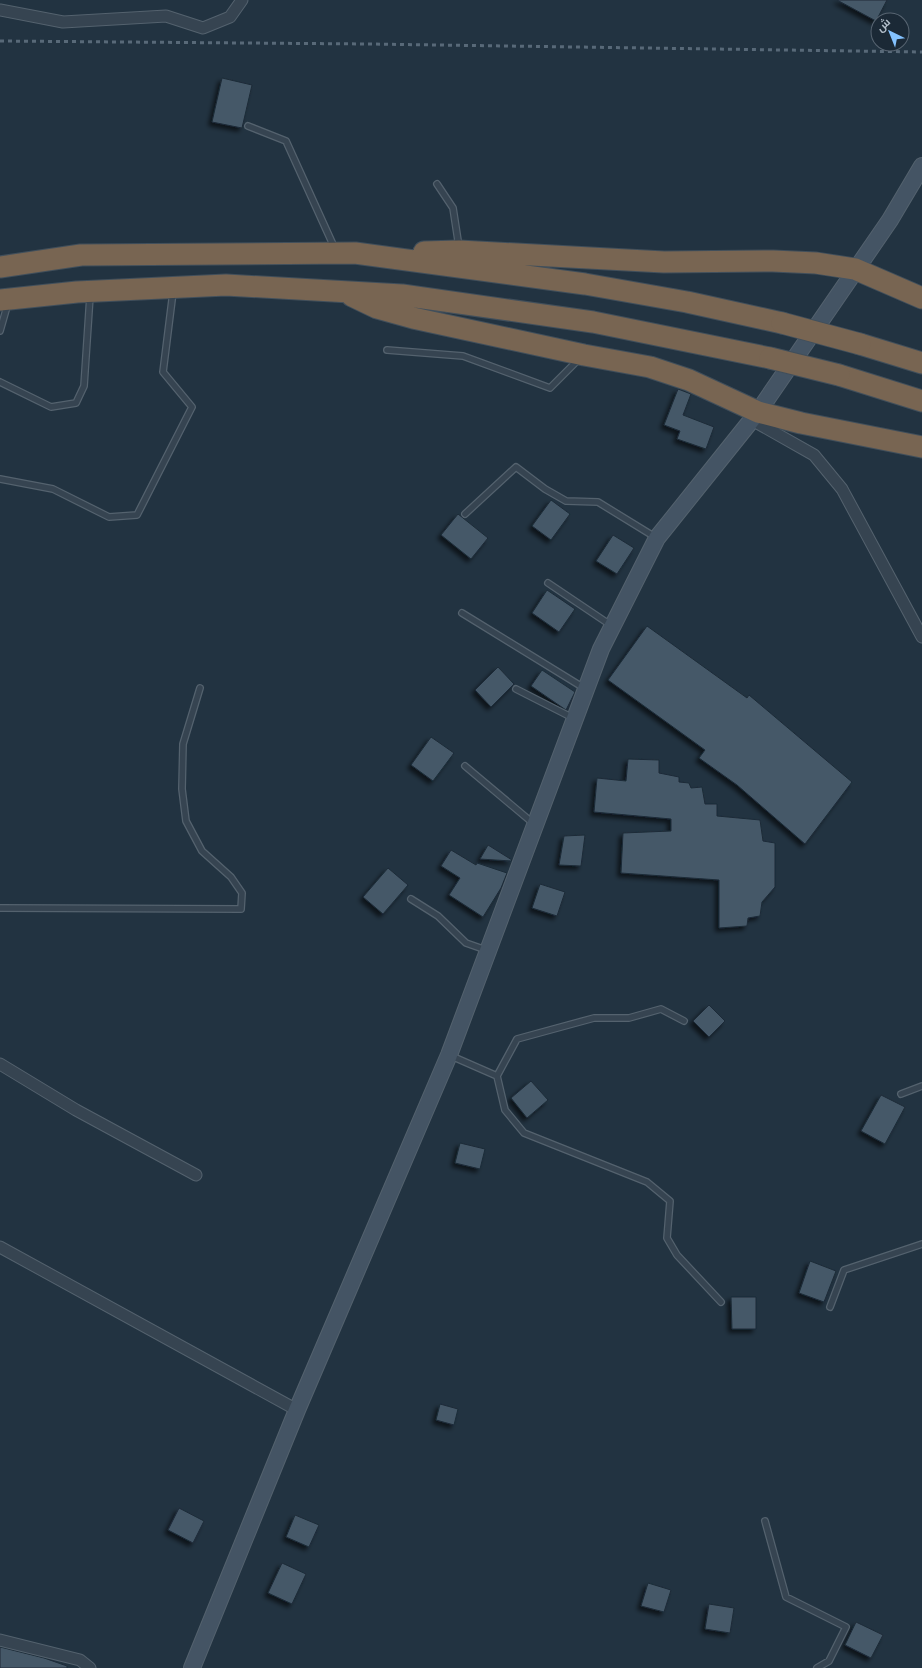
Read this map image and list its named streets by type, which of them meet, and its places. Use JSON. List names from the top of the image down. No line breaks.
{"north":"top left"}
